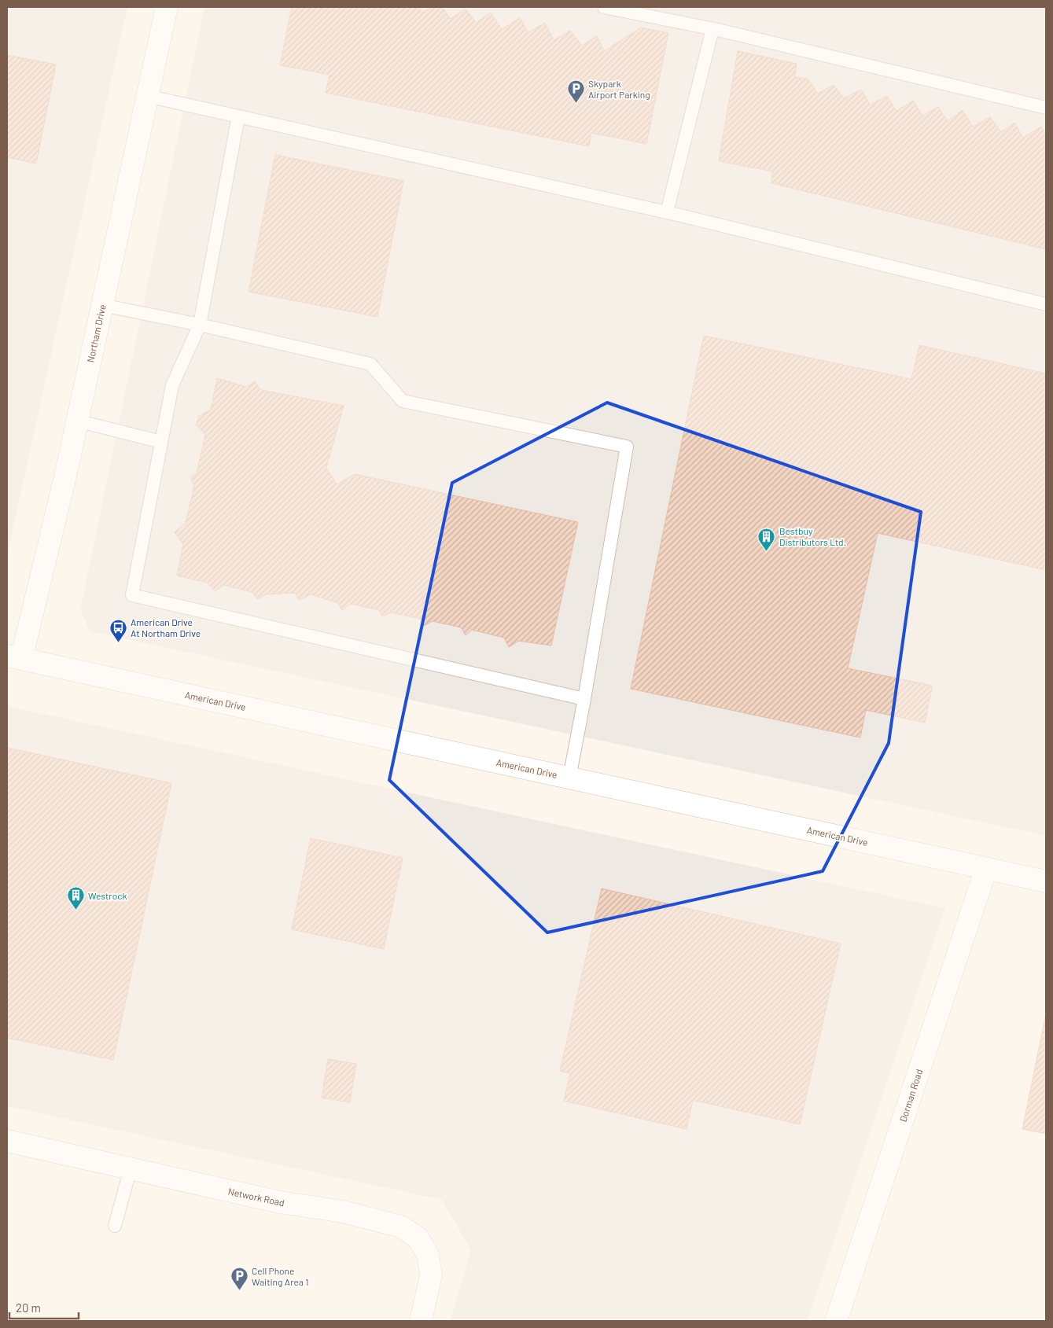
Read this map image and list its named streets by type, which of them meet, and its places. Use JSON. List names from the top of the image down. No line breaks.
{"streets":{"street":["Northam Drive","American Drive","Dorman Road","Network Road"]},"crossings":[["Northam Drive","American Drive"],["American Drive","Dorman Road"]],"places":{"parking":["Skypark Airport Parking","Cell Phone Waiting Area 1"],"building":["Bestbuy Distributors Ltd.","Westrock"],"bus stop":["American Drive At Northam Drive"]},"scale_bar":"20 m"}
